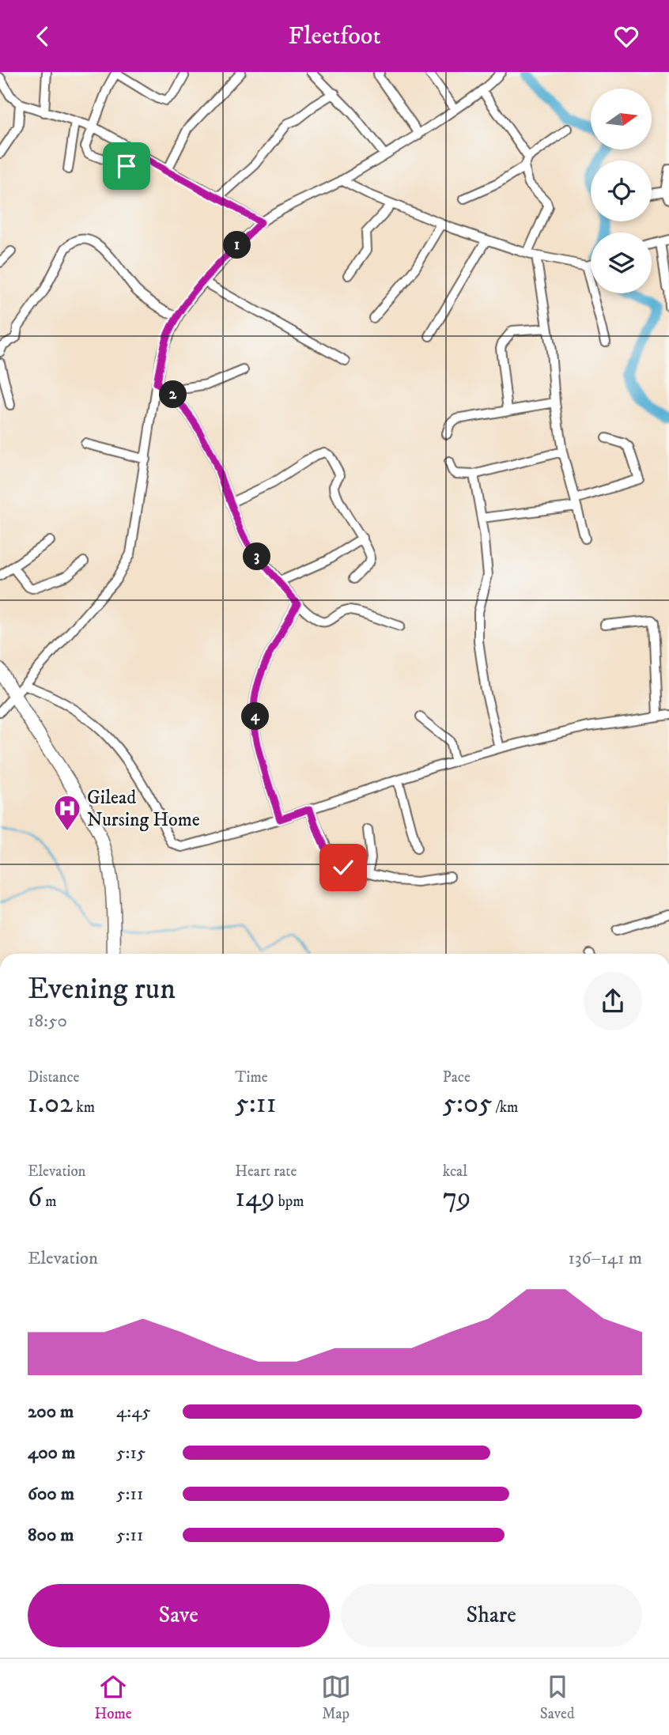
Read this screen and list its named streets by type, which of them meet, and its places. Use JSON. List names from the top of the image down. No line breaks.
{"places":{"hospital":["Gilead Nursing Home"]},"north":"right","page":{"header":"Fleetfoot","pins":["1","2","3","4"],"heading":["Evening run","18:50"],"stats":[["Distance","1.02 km"],["Time","5:11"],["Pace","5:05 /km"],["Elevation","6 m"],["Heart rate","149 bpm"],["kcal","79"]],"chart":["Elevation","136–141 m"],"list":[{"name":"200 m","note":"4:45"},{"name":"400 m","note":"5:15"},{"name":"600 m","note":"5:11"},{"name":"800 m","note":"5:11"}],"buttons":["Save","Share"],"tabs":["Home","Map","Saved"]}}
